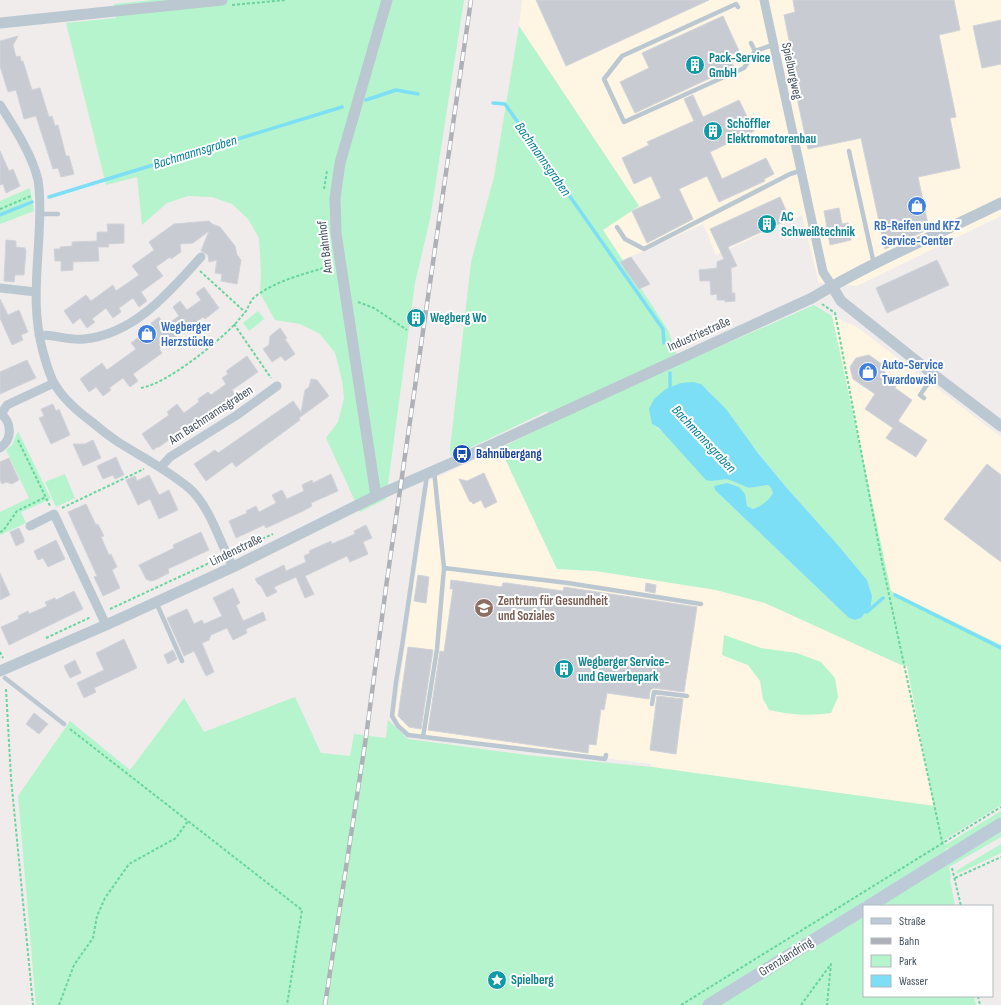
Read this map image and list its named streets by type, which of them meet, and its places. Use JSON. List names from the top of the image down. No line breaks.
{"streets":{"main road":["Grenzlandring"],"street":["Spielburgweg","Am Bahnhof","Industriestraße","Am Bachmannsgraben","Lindenstraße"]},"crossings":[["Spielburgweg","Industriestraße"],["Am Bahnhof","Industriestraße"],["Am Bahnhof","Lindenstraße"],["Industriestraße","Lindenstraße"]],"water":["Bachmannsgraben"],"places":{"building":["Pack-Service GmbH","Schöffler Elektromotorenbau","AC Schweißtechnik","Wegberg Wo","Wegberger Service- und Gewerbepark"],"shop":["RB-Reifen und KFZ Service-Center","Wegberger Herzstücke","Auto-Service Twardowski"],"bus stop":["Bahnübergang"],"school or university":["Zentrum für Gesundheit und Soziales"],"place":["Spielberg"]},"legend":["Straße","Bahn","Park","Wasser"]}
